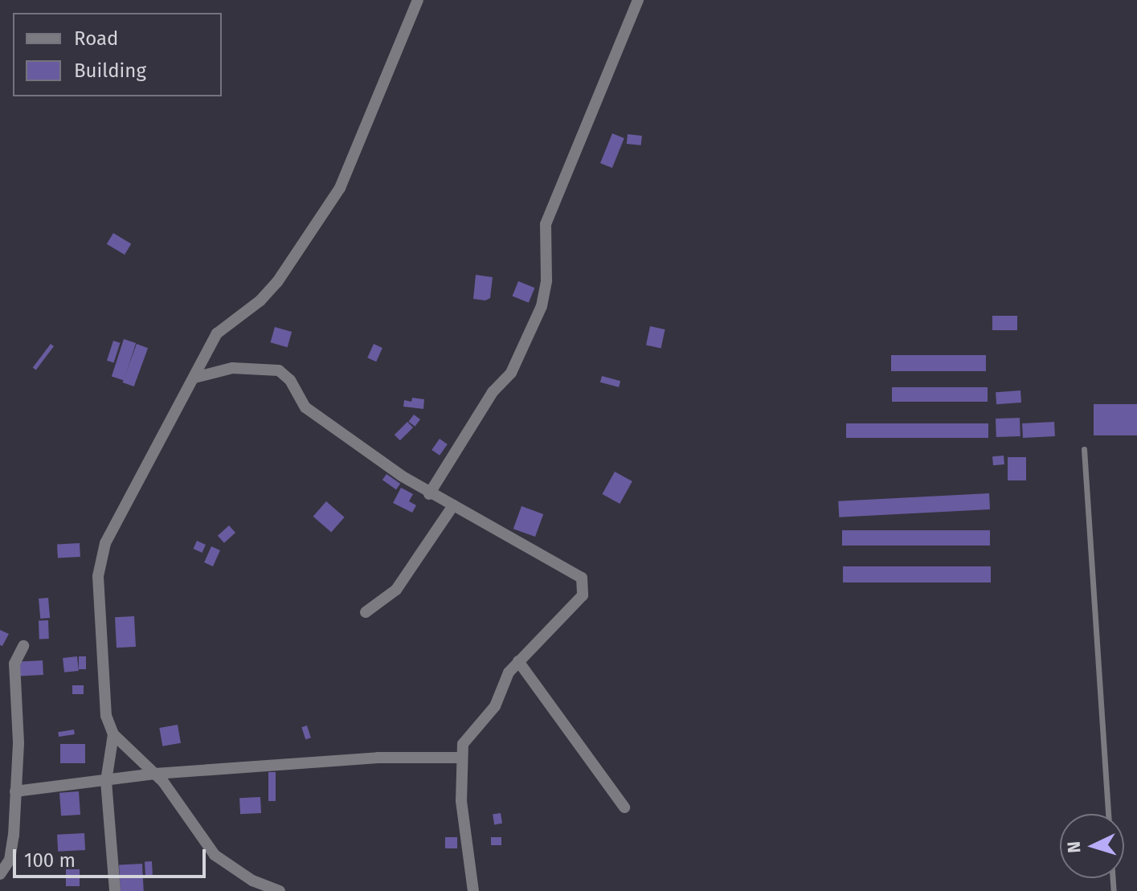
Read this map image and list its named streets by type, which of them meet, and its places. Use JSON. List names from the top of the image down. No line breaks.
{"legend":["Road","Building"],"scale_bar":"100 m","north":"left"}
